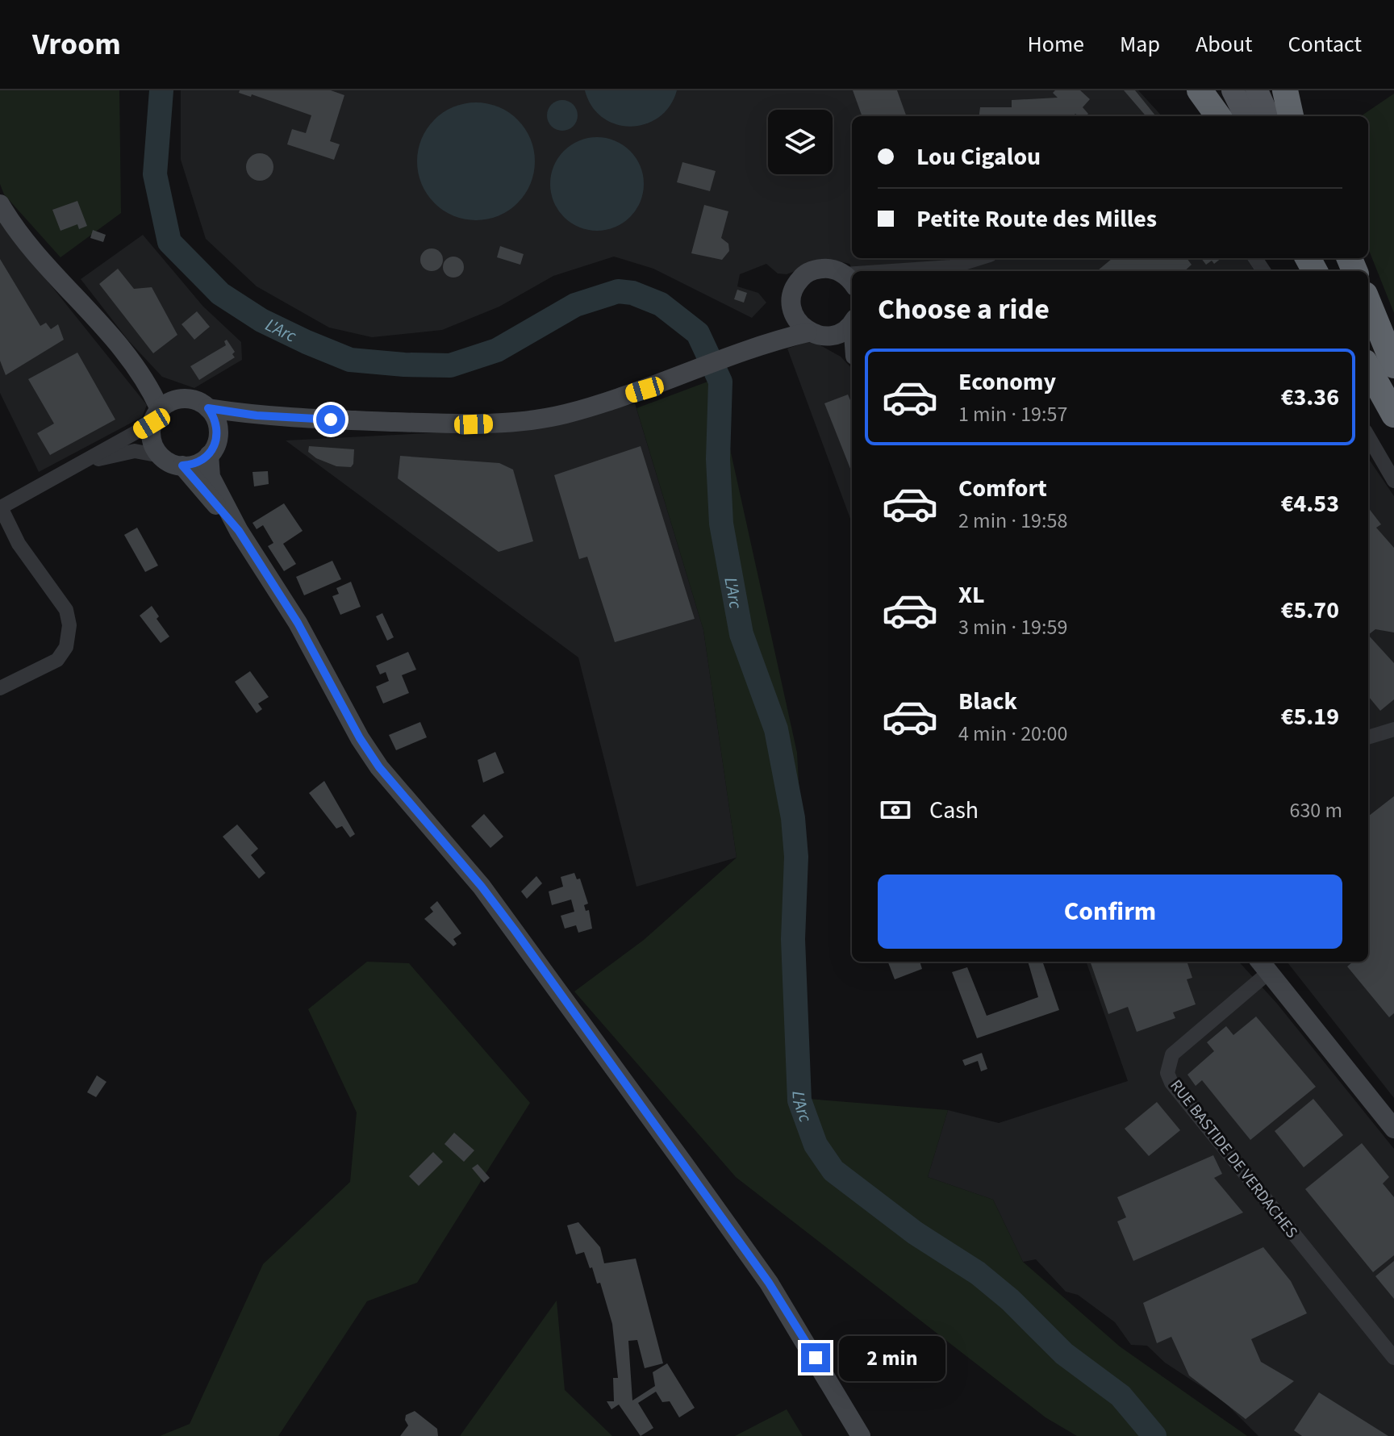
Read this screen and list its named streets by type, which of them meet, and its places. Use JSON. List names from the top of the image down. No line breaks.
{"streets":{"street":["RUE BASTIDE DE VERDACHES"]},"water":["L'Arc"],"page":{"header":"Vroom","nav":["Home","Map","About","Contact"],"banner":["Lou Cigalou","Petite Route des Milles"],"heading":"Choose a ride","list":[{"name":"Economy","note":"1 min · 19:57","value":"€3.36"},{"name":"Comfort","note":"2 min · 19:58","value":"€4.53"},{"name":"XL","note":"3 min · 19:59","value":"€5.70"},{"name":"Black","note":"4 min · 20:00","value":"€5.19"}],"pay":["Cash","630 m"],"buttons":"Confirm","bubble":"2 min"}}
